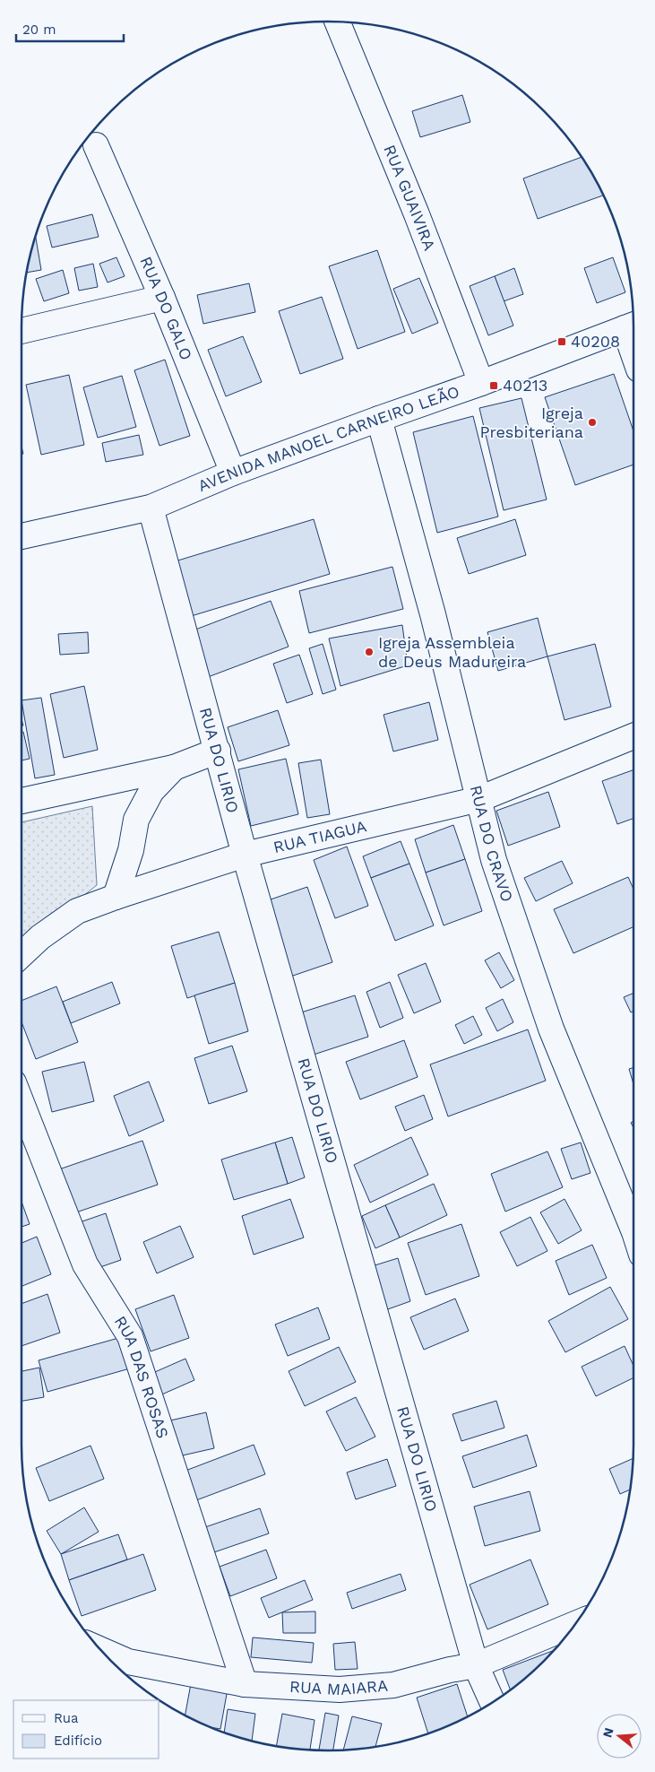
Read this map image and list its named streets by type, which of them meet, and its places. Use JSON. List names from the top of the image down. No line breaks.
{"streets":{"street":["RUA GUAIVIRA","RUA DO GALO","AVENIDA MANOEL CARNEIRO LEÃO","RUA DO LIRIO","RUA TIAGUA","RUA DO CRAVO","RUA DAS ROSAS","RUA MAIARA"]},"crossings":[["RUA GUAIVIRA","AVENIDA MANOEL CARNEIRO LEÃO"],["RUA DO GALO","AVENIDA MANOEL CARNEIRO LEÃO"],["AVENIDA MANOEL CARNEIRO LEÃO","RUA DO LIRIO"],["AVENIDA MANOEL CARNEIRO LEÃO","RUA DO CRAVO"],["RUA DO LIRIO","RUA TIAGUA"],["RUA DO LIRIO","RUA MAIARA"],["RUA TIAGUA","RUA DO CRAVO"],["RUA DAS ROSAS","RUA MAIARA"]],"places":{"transit":["40208","40213"],"other":["Igreja Presbiteriana","Igreja Assembleia de Deus Madureira"]},"legend":["Rua","Edifício"],"scale_bar":"20 m","north":"left"}
